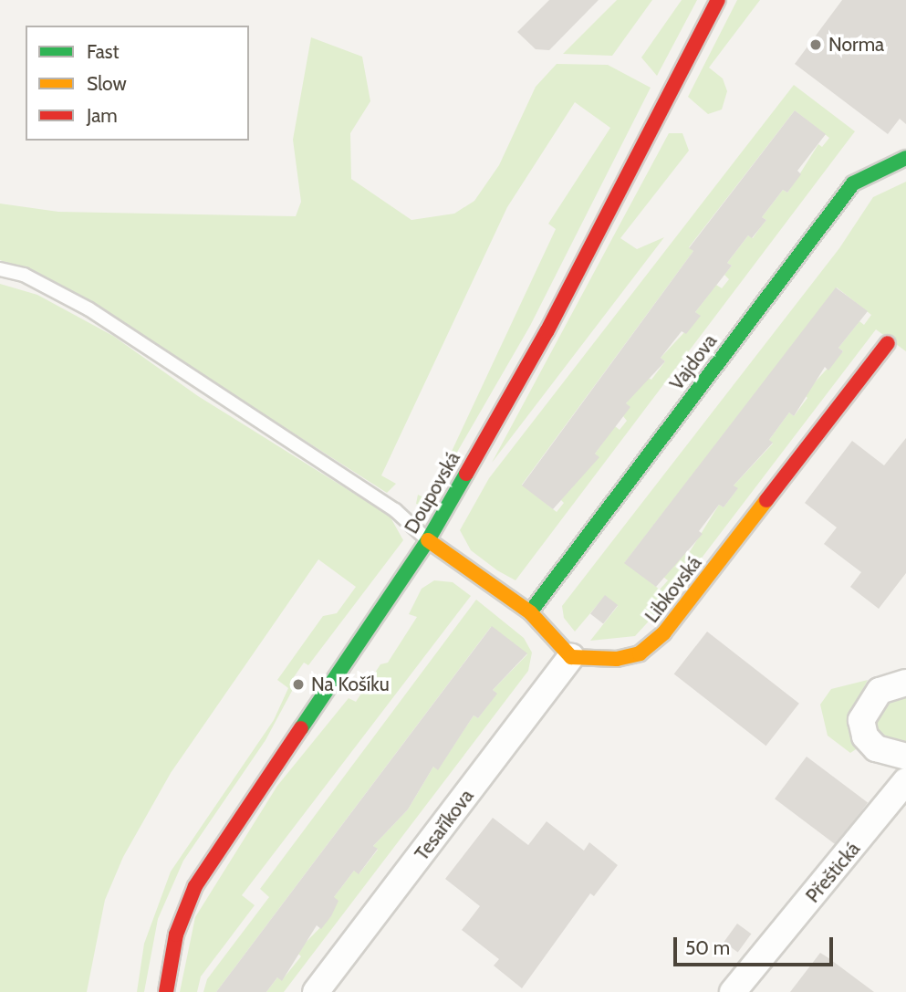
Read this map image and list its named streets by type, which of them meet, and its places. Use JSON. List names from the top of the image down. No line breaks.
{"streets":{"street":["Vajdova","Doupovská","Libkovská","Tesaříkova","Přeštická"]},"crossings":[["Libkovská","Tesaříkova"]],"places":["Norma","Na Košíku"],"legend":["Fast","Slow","Jam"],"scale_bar":"50 m"}
